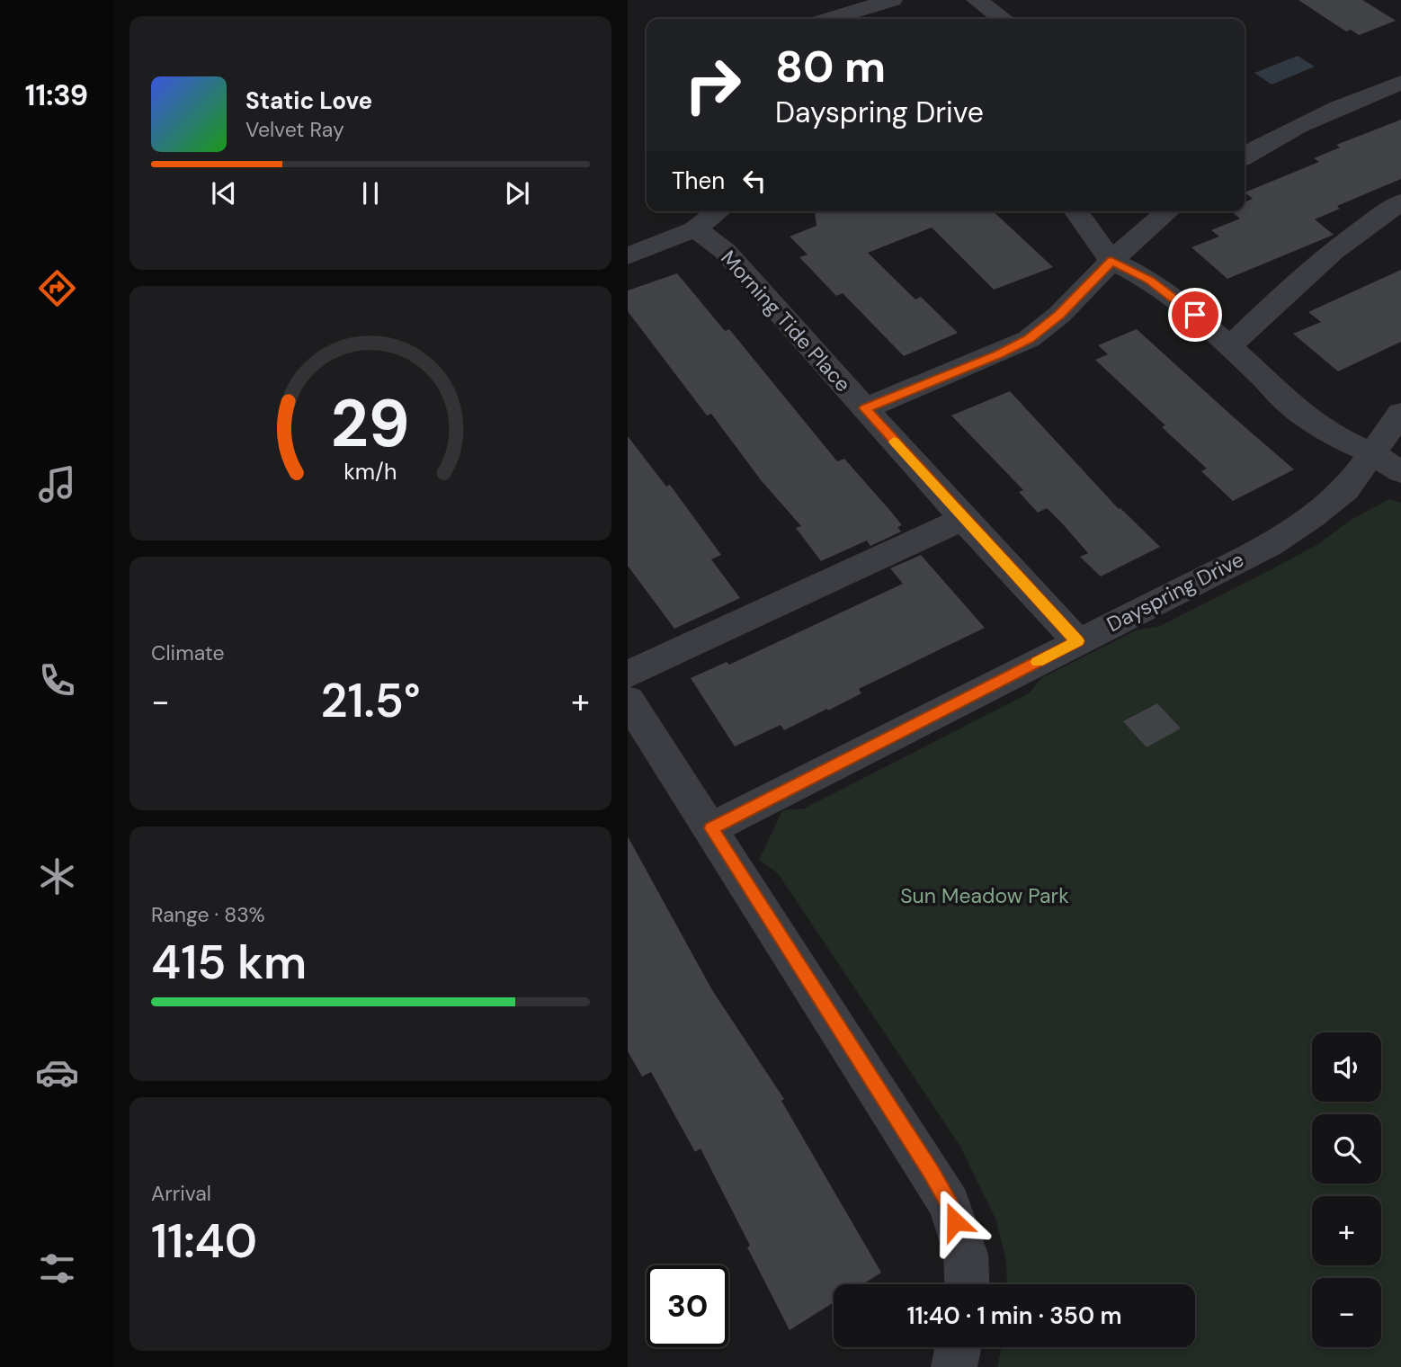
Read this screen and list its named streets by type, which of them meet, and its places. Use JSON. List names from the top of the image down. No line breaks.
{"streets":{"street":["Morning Tide Place","Dayspring Drive"]},"crossings":[["Morning Tide Place","Dayspring Drive"]],"parks":["Sun Meadow Park"],"page":{"tabs":"11:39","turn":["80 m","Dayspring Drive"],"song":["Static Love","Velvet Ray"],"then":"Then","tile":["Climate",["Range · 83%","415 km"],["Arrival","11:40"]],"heat":["−","21.5°","+"],"map_buttons":["+","−"],"limit":"30","trip":"11:40 · 1 min · 350 m","gauge":["29","km/h"]}}
